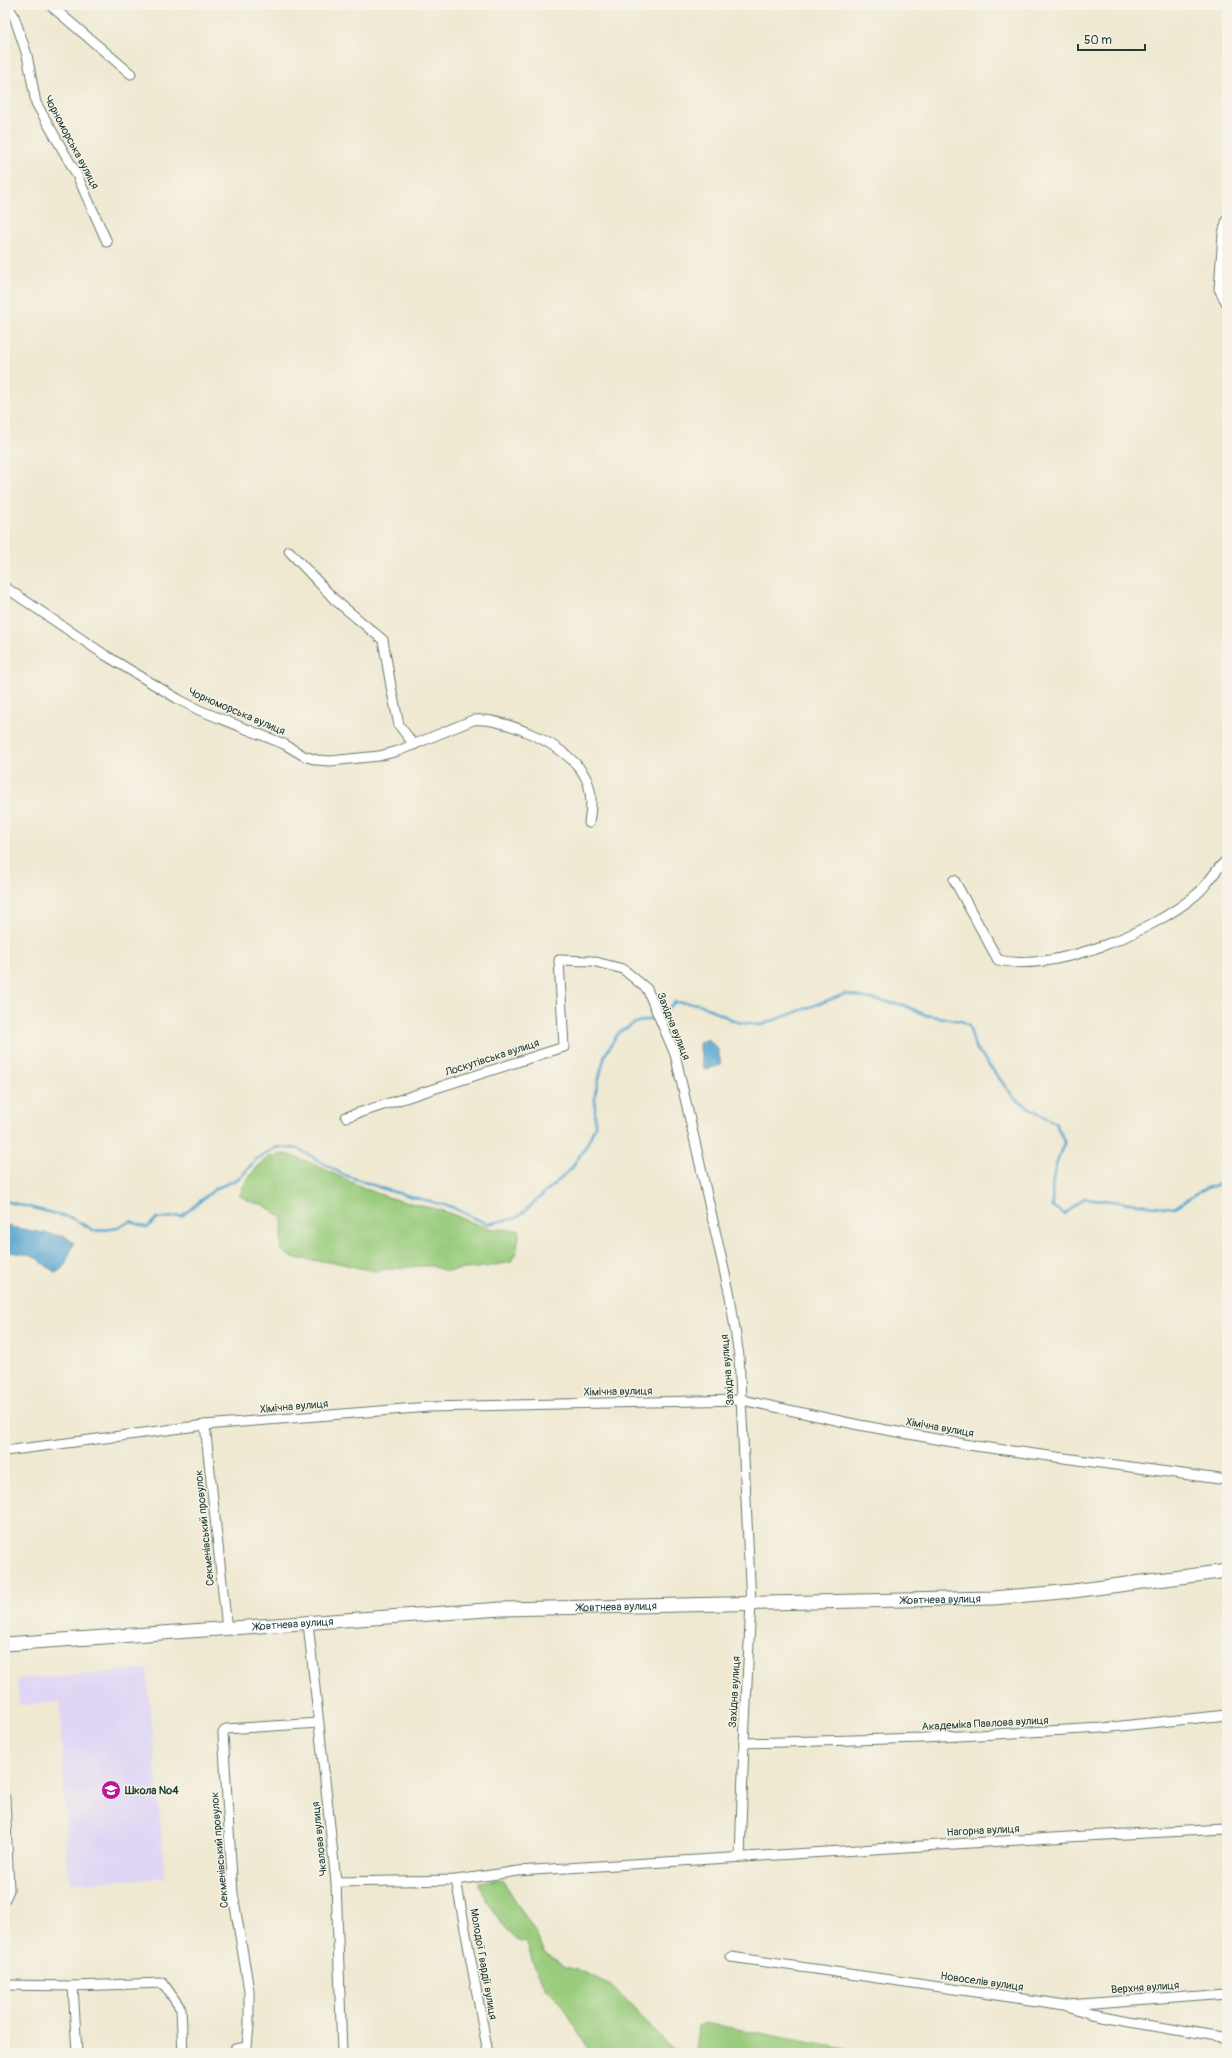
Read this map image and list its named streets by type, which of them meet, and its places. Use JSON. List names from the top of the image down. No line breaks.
{"streets":{"main road":["Жовтнева вулиця"],"street":["Чорноморська вулиця","Західна вулиця","Лоскутівська вулиця","Хімічна вулиця","Секменівський провулок","Академіка Павлова вулиця","Нагорна вулиця","Чкалова вулиця","Молодої Гвардії вулиця","Новоселів вулиця","Верхня вулиця"]},"crossings":[["Західна вулиця","Лоскутівська вулиця"],["Західна вулиця","Хімічна вулиця"],["Західна вулиця","Жовтнева вулиця"],["Західна вулиця","Академіка Павлова вулиця"],["Західна вулиця","Нагорна вулиця"],["Хімічна вулиця","Секменівський провулок"],["Секменівський провулок","Жовтнева вулиця"],["Секменівський провулок","Чкалова вулиця"],["Жовтнева вулиця","Чкалова вулиця"],["Нагорна вулиця","Чкалова вулиця"],["Нагорна вулиця","Молодої Гвардії вулиця"],["Новоселів вулиця","Верхня вулиця"]],"places":{"school or university":["Школа №4"]},"scale_bar":"50 m"}
